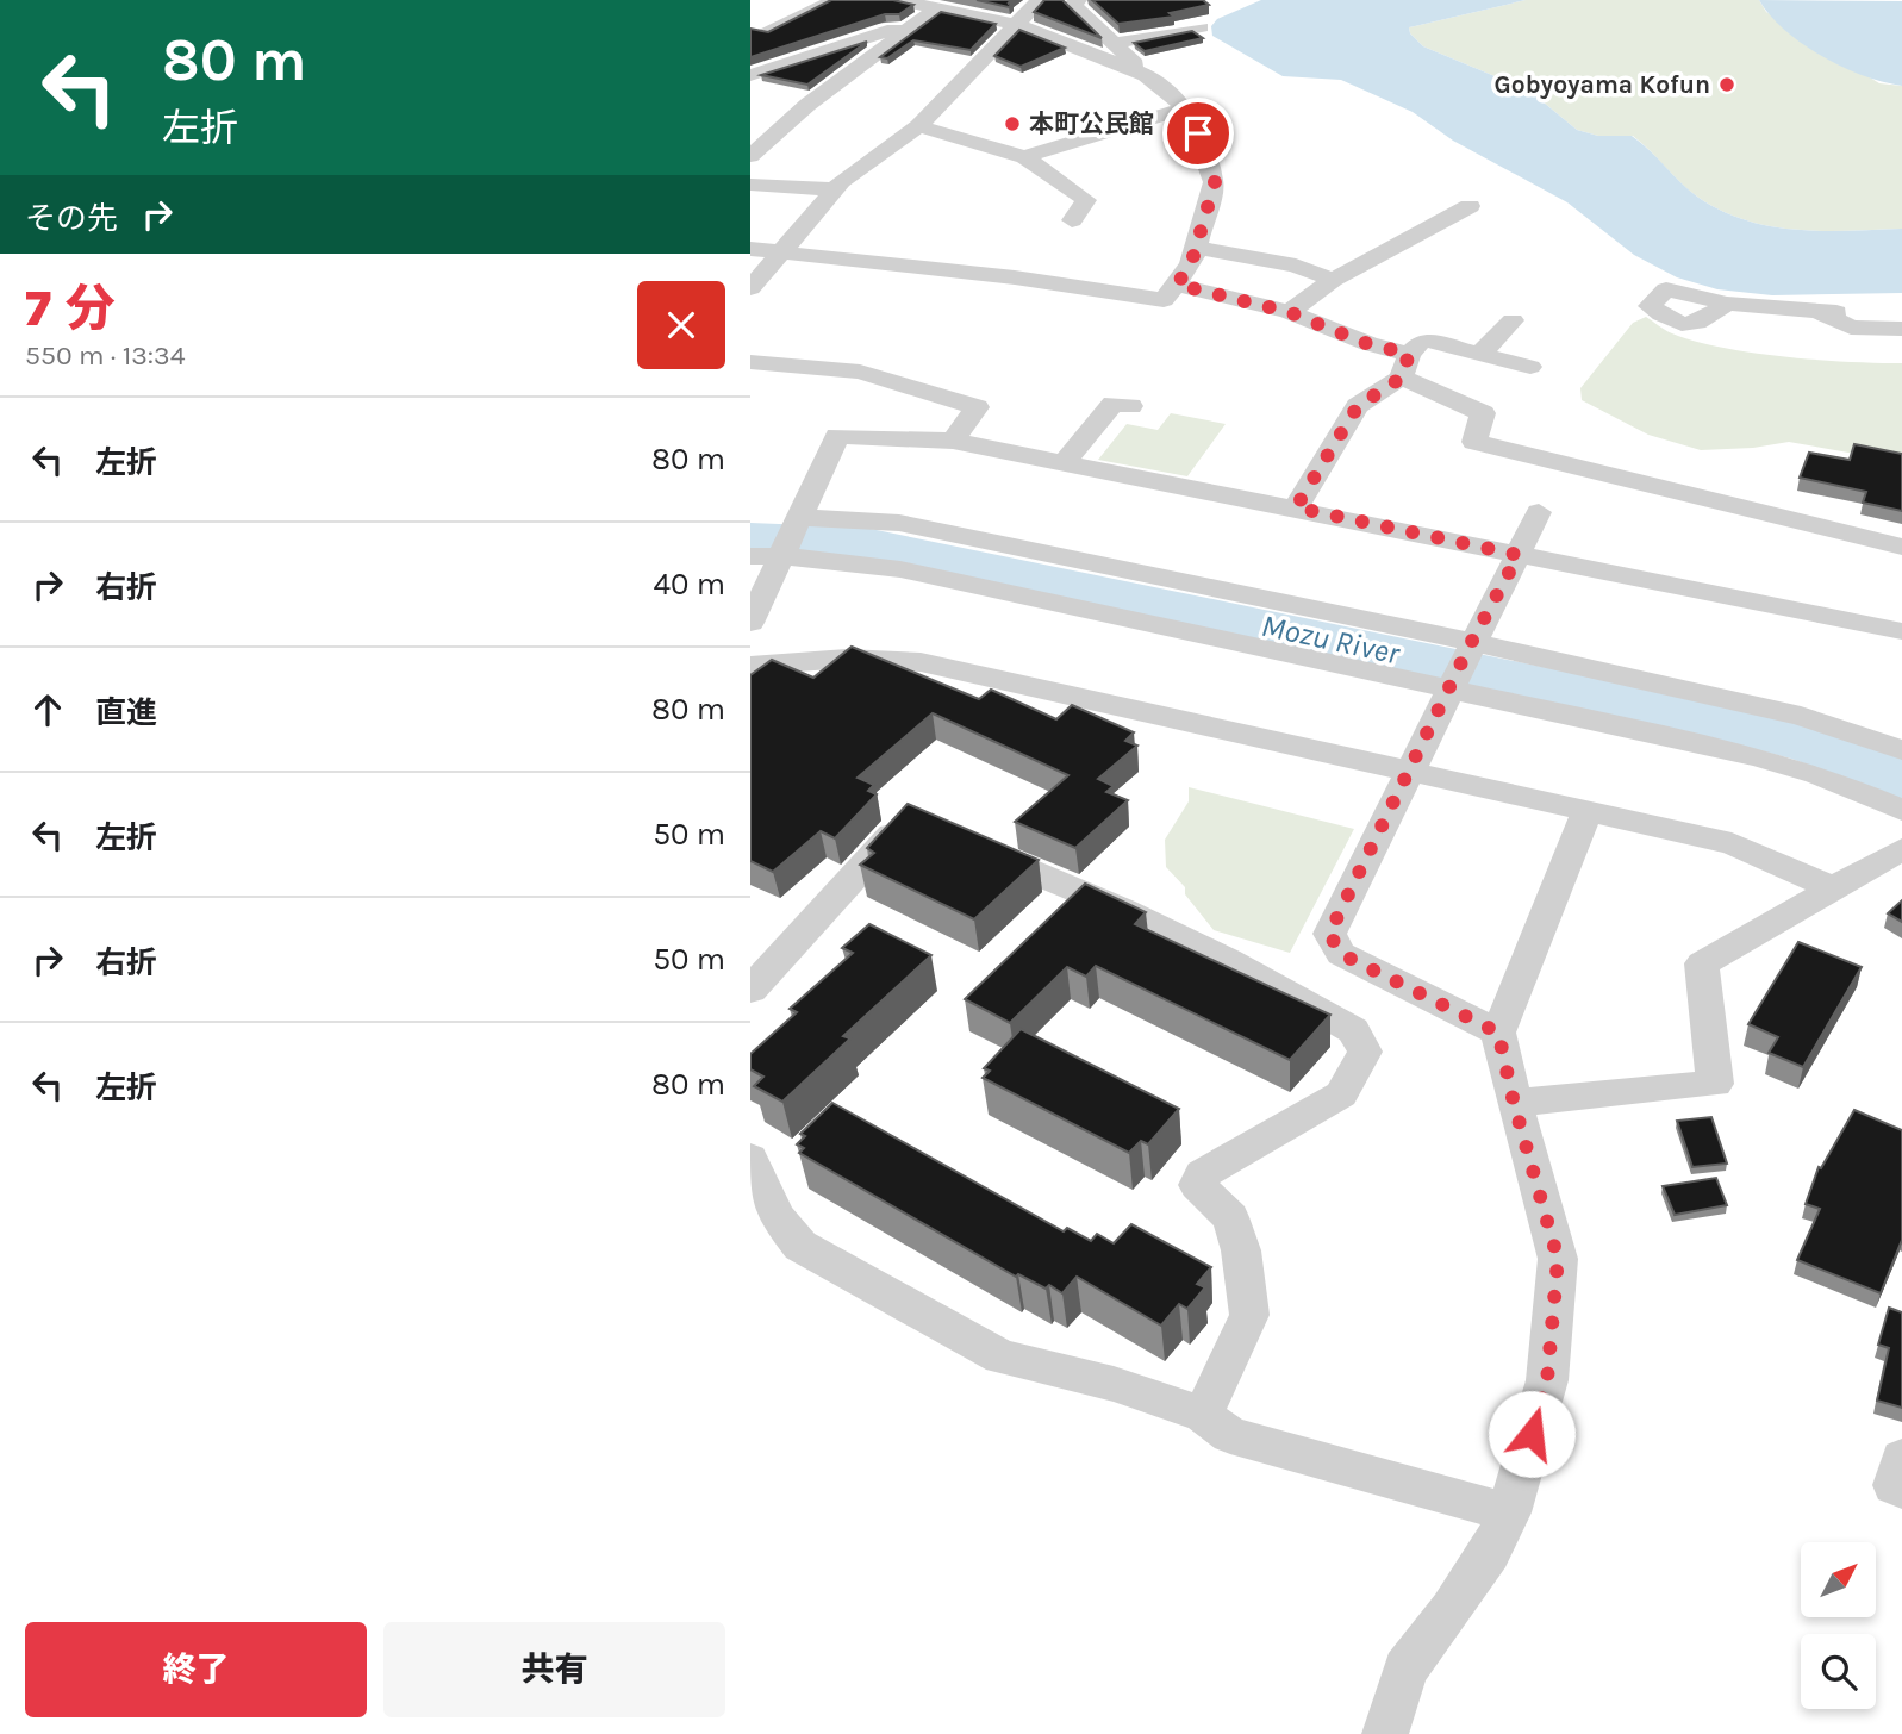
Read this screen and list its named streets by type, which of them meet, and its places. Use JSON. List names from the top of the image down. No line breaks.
{"water":["Mozu River"],"places":["Gobyoyama Kofun","本町公民館"],"north":"top right","page":{"turn":["80 m","左折"],"then":"その先","heading":["7 分","550 m · 13:34"],"list":[{"name":"左折","value":"80 m"},{"name":"右折","value":"40 m"},{"name":"直進","value":"80 m"},{"name":"左折","value":"50 m"},{"name":"右折","value":"50 m"},{"name":"左折","value":"80 m"}],"buttons":["終了","共有"]}}
